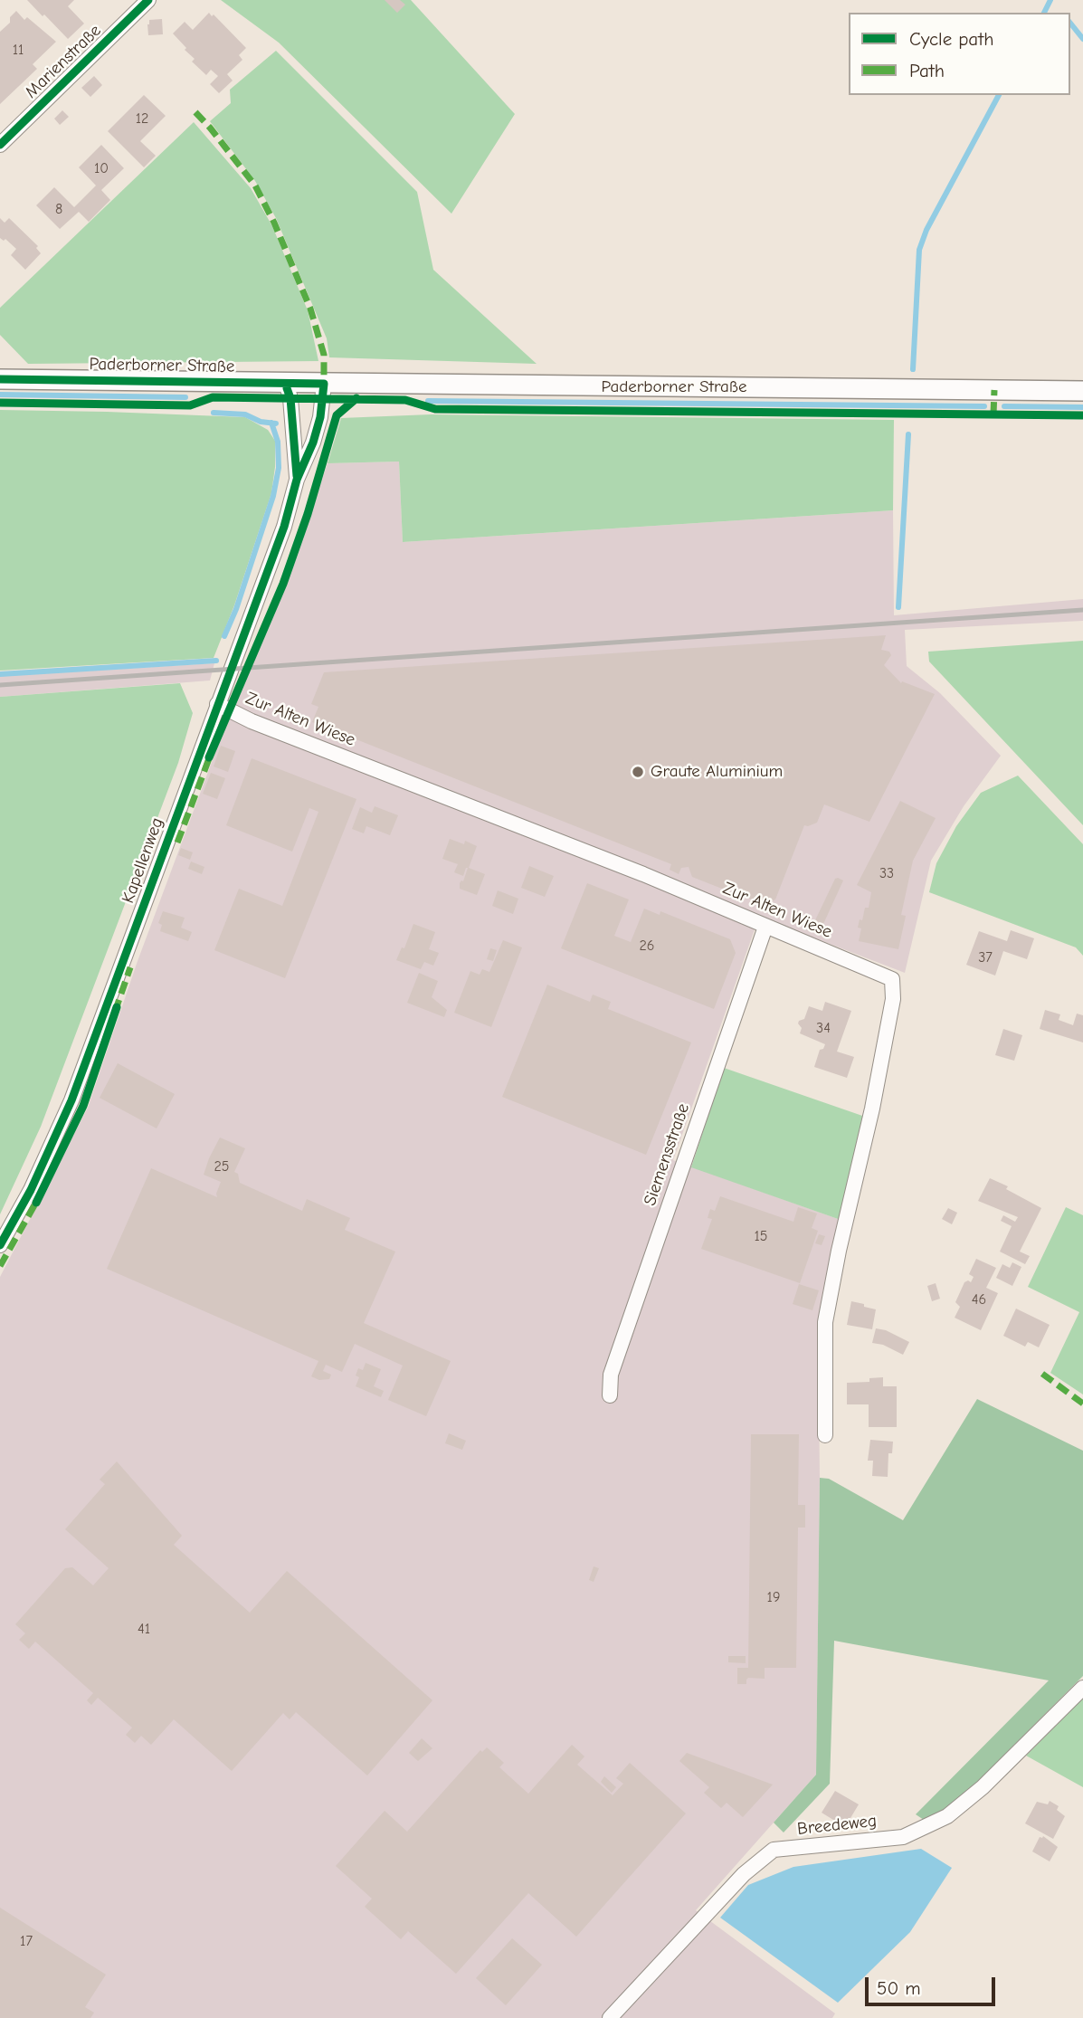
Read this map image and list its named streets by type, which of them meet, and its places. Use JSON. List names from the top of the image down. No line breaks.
{"streets":{"main road":["Paderborner Straße"],"street":["Marienstraße","Zur Alten Wiese","Kapellenweg","Siemensstraße","Breedeweg"]},"crossings":[["Paderborner Straße","Kapellenweg"],["Zur Alten Wiese","Kapellenweg"],["Zur Alten Wiese","Siemensstraße"]],"places":["Graute Aluminium"],"house_numbers":["11","12","10","8","33","26","37","34","25","15","46","19","41","17"],"legend":["Cycle path","Path"],"scale_bar":"50 m"}
